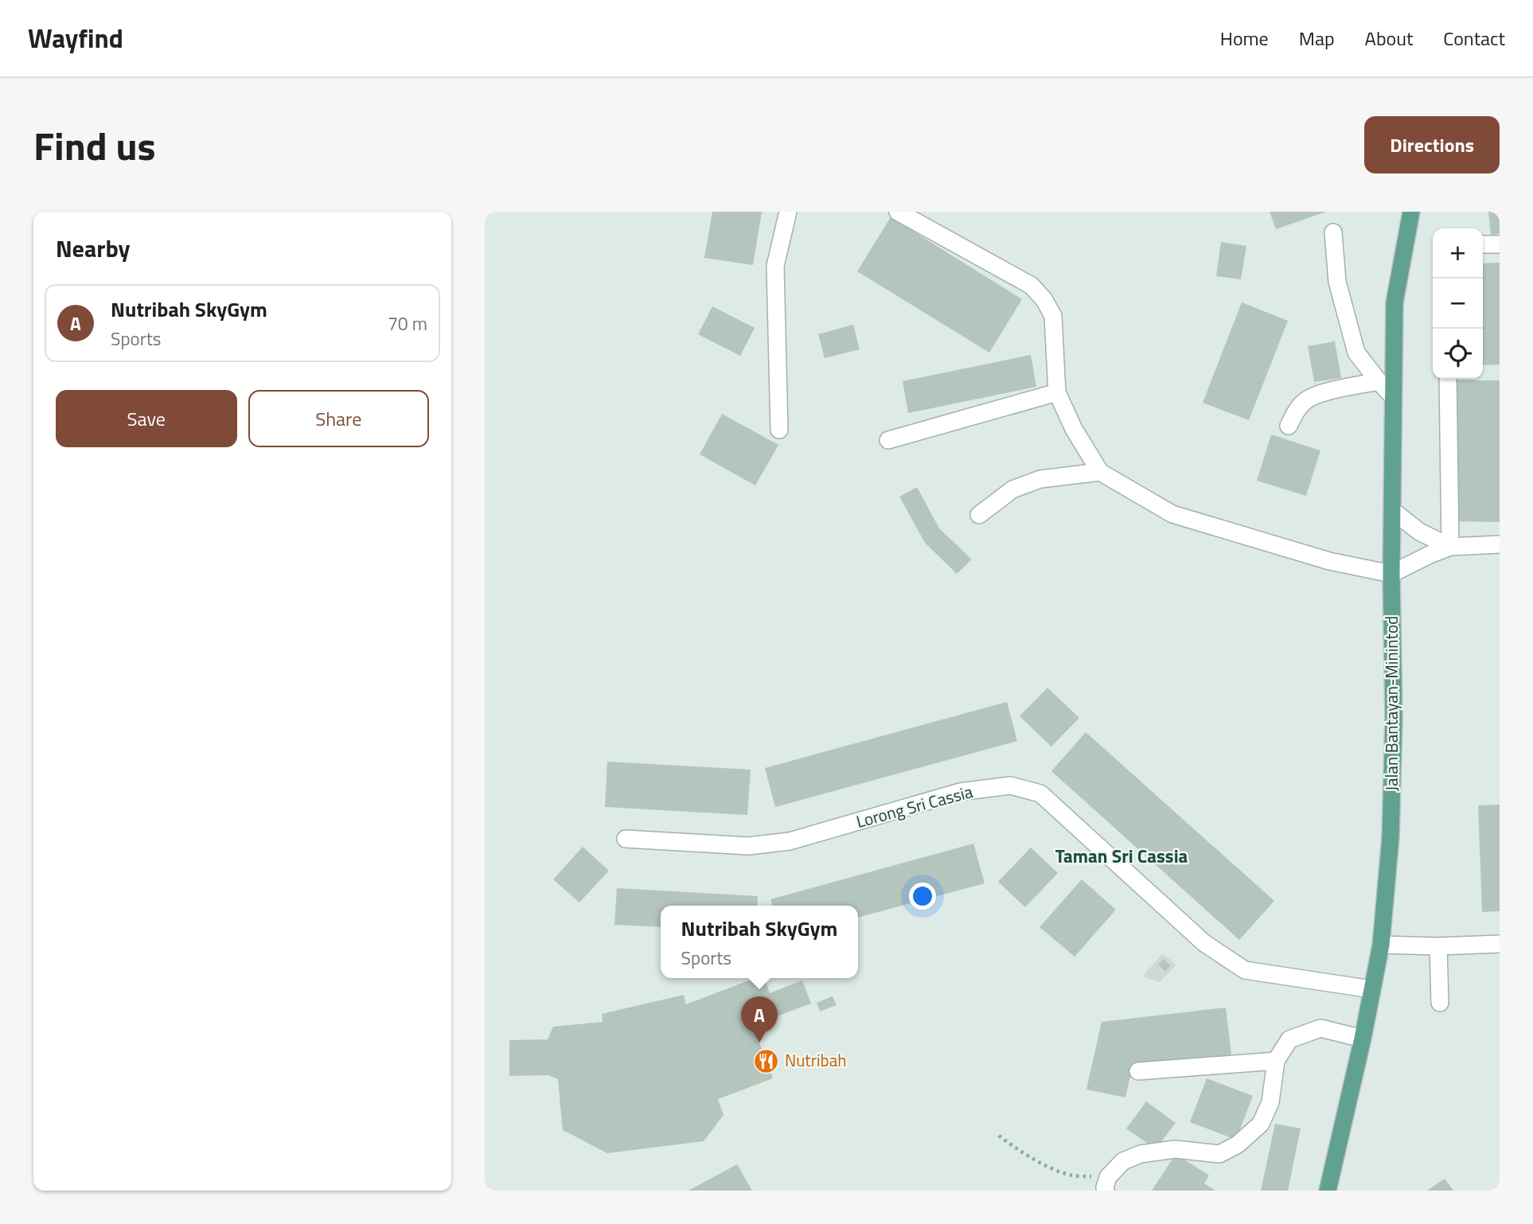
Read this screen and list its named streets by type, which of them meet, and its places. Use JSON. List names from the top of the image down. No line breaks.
{"streets":{"main road":["Jalan Bantayan-Minintod"],"street":["Lorong Sri Cassia"]},"crossings":[["Jalan Bantayan-Minintod","Lorong Sri Cassia"]],"districts":["Taman Sri Cassia"],"places":{"restaurant":["Nutribah"]},"page":{"header":"Wayfind","nav":["Home","Map","About","Contact"],"title":"Find us","buttons":["Directions",["Save","Share"]],"heading":"Nearby","map_buttons":["+","−"],"list":[{"mark":"A","name":"Nutribah SkyGym","note":"Sports","value":"70 m"}],"popup":["Nutribah SkyGym","Sports"],"pins":"A"}}
